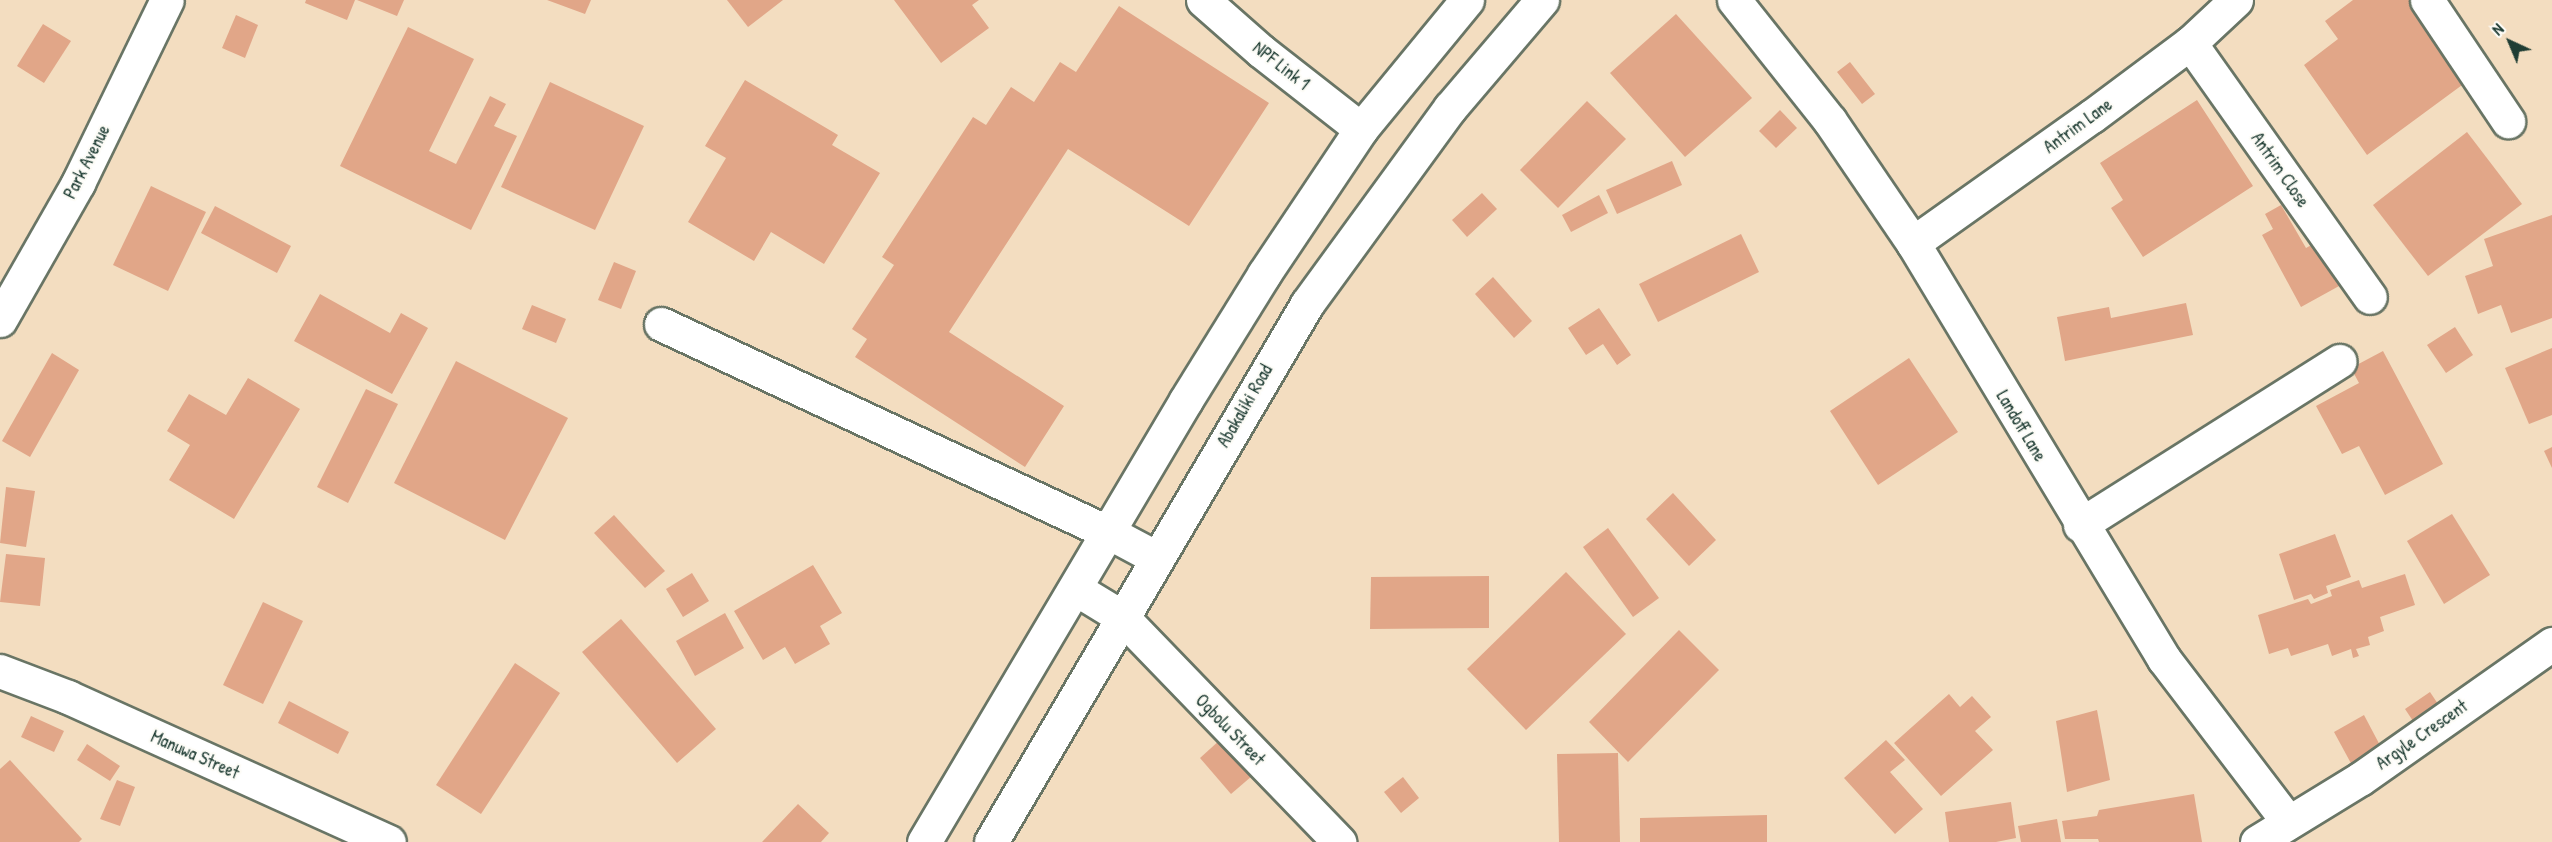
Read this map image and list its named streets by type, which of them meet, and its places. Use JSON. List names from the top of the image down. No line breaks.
{"streets":{"street":["NPF Link 1","Antrim Lane","Park Avenue","Antrim Close","Abakaliki Road","Landoff Lane","Ogbolu Street","Argyle Crescent","Manuwa Street"]},"crossings":[["Antrim Lane","Antrim Close"],["Antrim Lane","Landoff Lane"],["Abakaliki Road","Ogbolu Street"],["Landoff Lane","Argyle Crescent"]],"north":"top left"}
